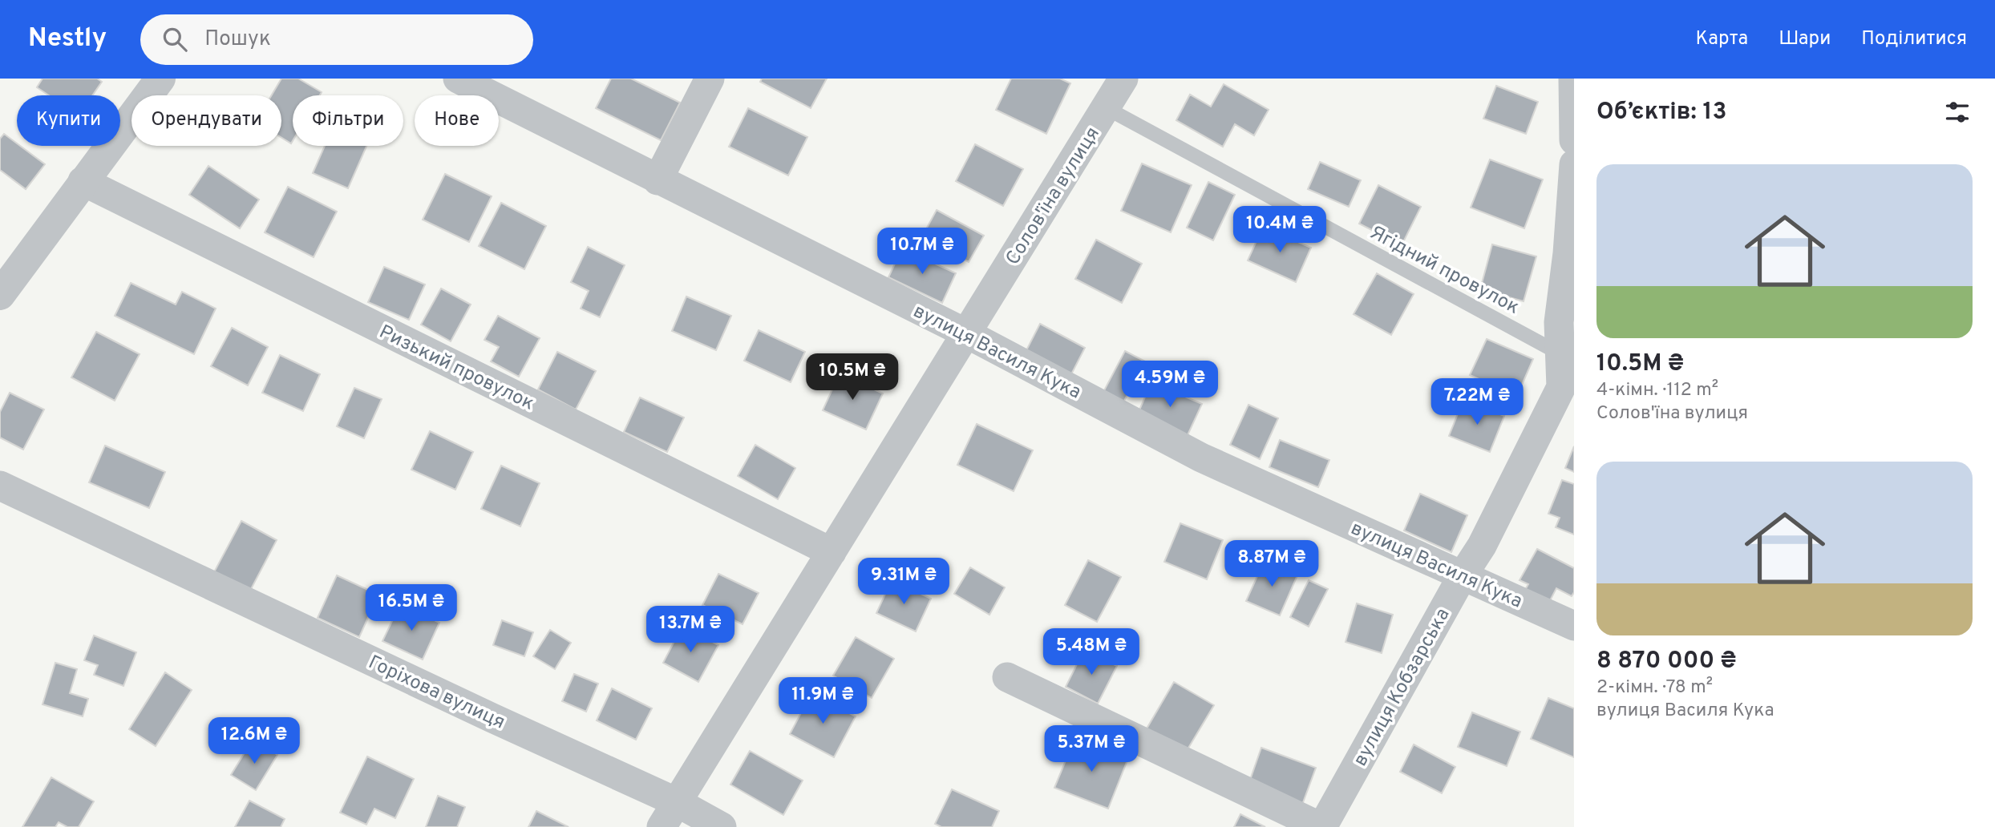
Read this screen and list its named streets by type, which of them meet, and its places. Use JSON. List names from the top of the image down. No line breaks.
{"streets":{"street":["Солов'їна вулиця","вулиця Василя Кука","Ризький провулок","вулиця Кобзарська","Горіхова вулиця"],"lane":["Ягідний провулок"]},"crossings":[["Солов'їна вулиця","Ягідний провулок"],["Солов'їна вулиця","вулиця Василя Кука"],["Солов'їна вулиця","Ризький провулок"],["Солов'їна вулиця","Горіхова вулиця"],["Ягідний провулок","вулиця Кобзарська"],["вулиця Василя Кука","вулиця Кобзарська"]],"page":{"header":"Nestly","search":"Пошук","nav":["Карта","Шари","Поділитися"],"heading":"Об’єктів: 13","chip":["Купити","Орендувати","Фільтри","Нове"],"list":[{"name":"10.5M ₴","note":"4-кімн. · 112 m² · Солов'їна вулиця"},{"name":"8 870 000 ₴","note":"2-кімн. · 78 m² · вулиця Василя Кука"}],"price":["10.4M ₴","10.7M ₴","10.5M ₴","4.59M ₴","7.22M ₴","8.87M ₴","9.31M ₴","16.5M ₴","13.7M ₴","5.48M ₴","11.9M ₴","12.6M ₴","5.37M ₴"]}}
